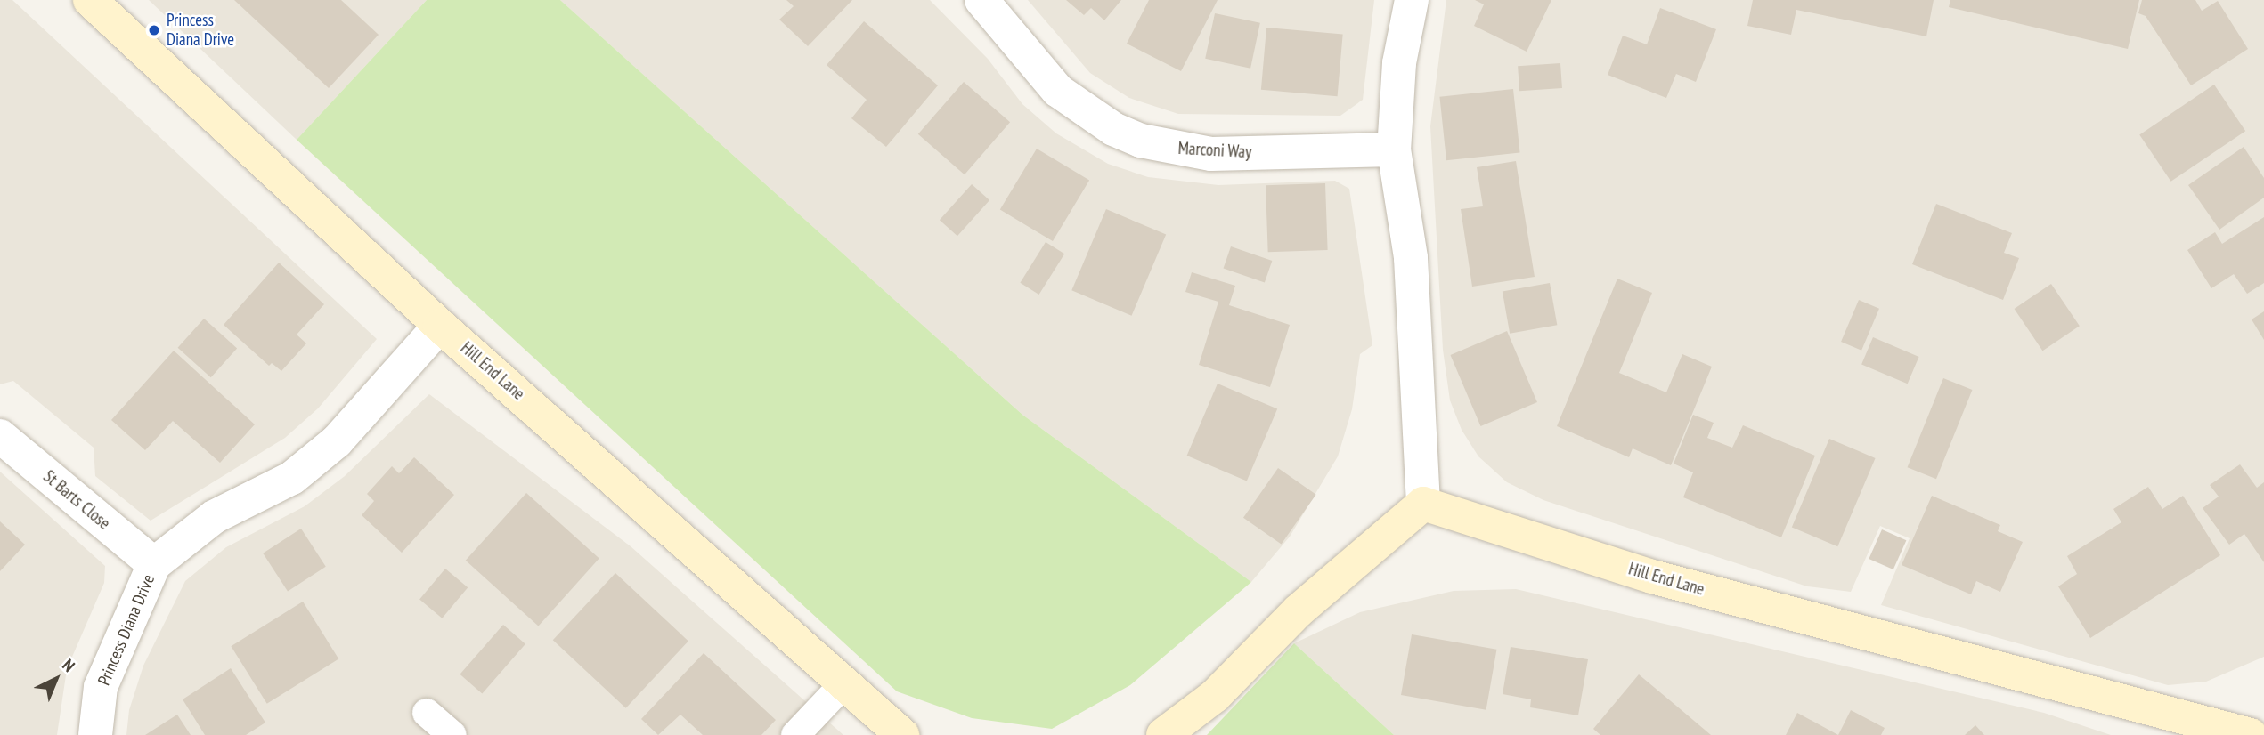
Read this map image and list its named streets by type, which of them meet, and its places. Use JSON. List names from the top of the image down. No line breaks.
{"streets":{"street":["Marconi Way","Hill End Lane","St Barts Close","Princess Diana Drive"]},"crossings":[["Hill End Lane","Princess Diana Drive"],["St Barts Close","Princess Diana Drive"]],"places":["Princess Diana Drive"],"north":"top right"}
